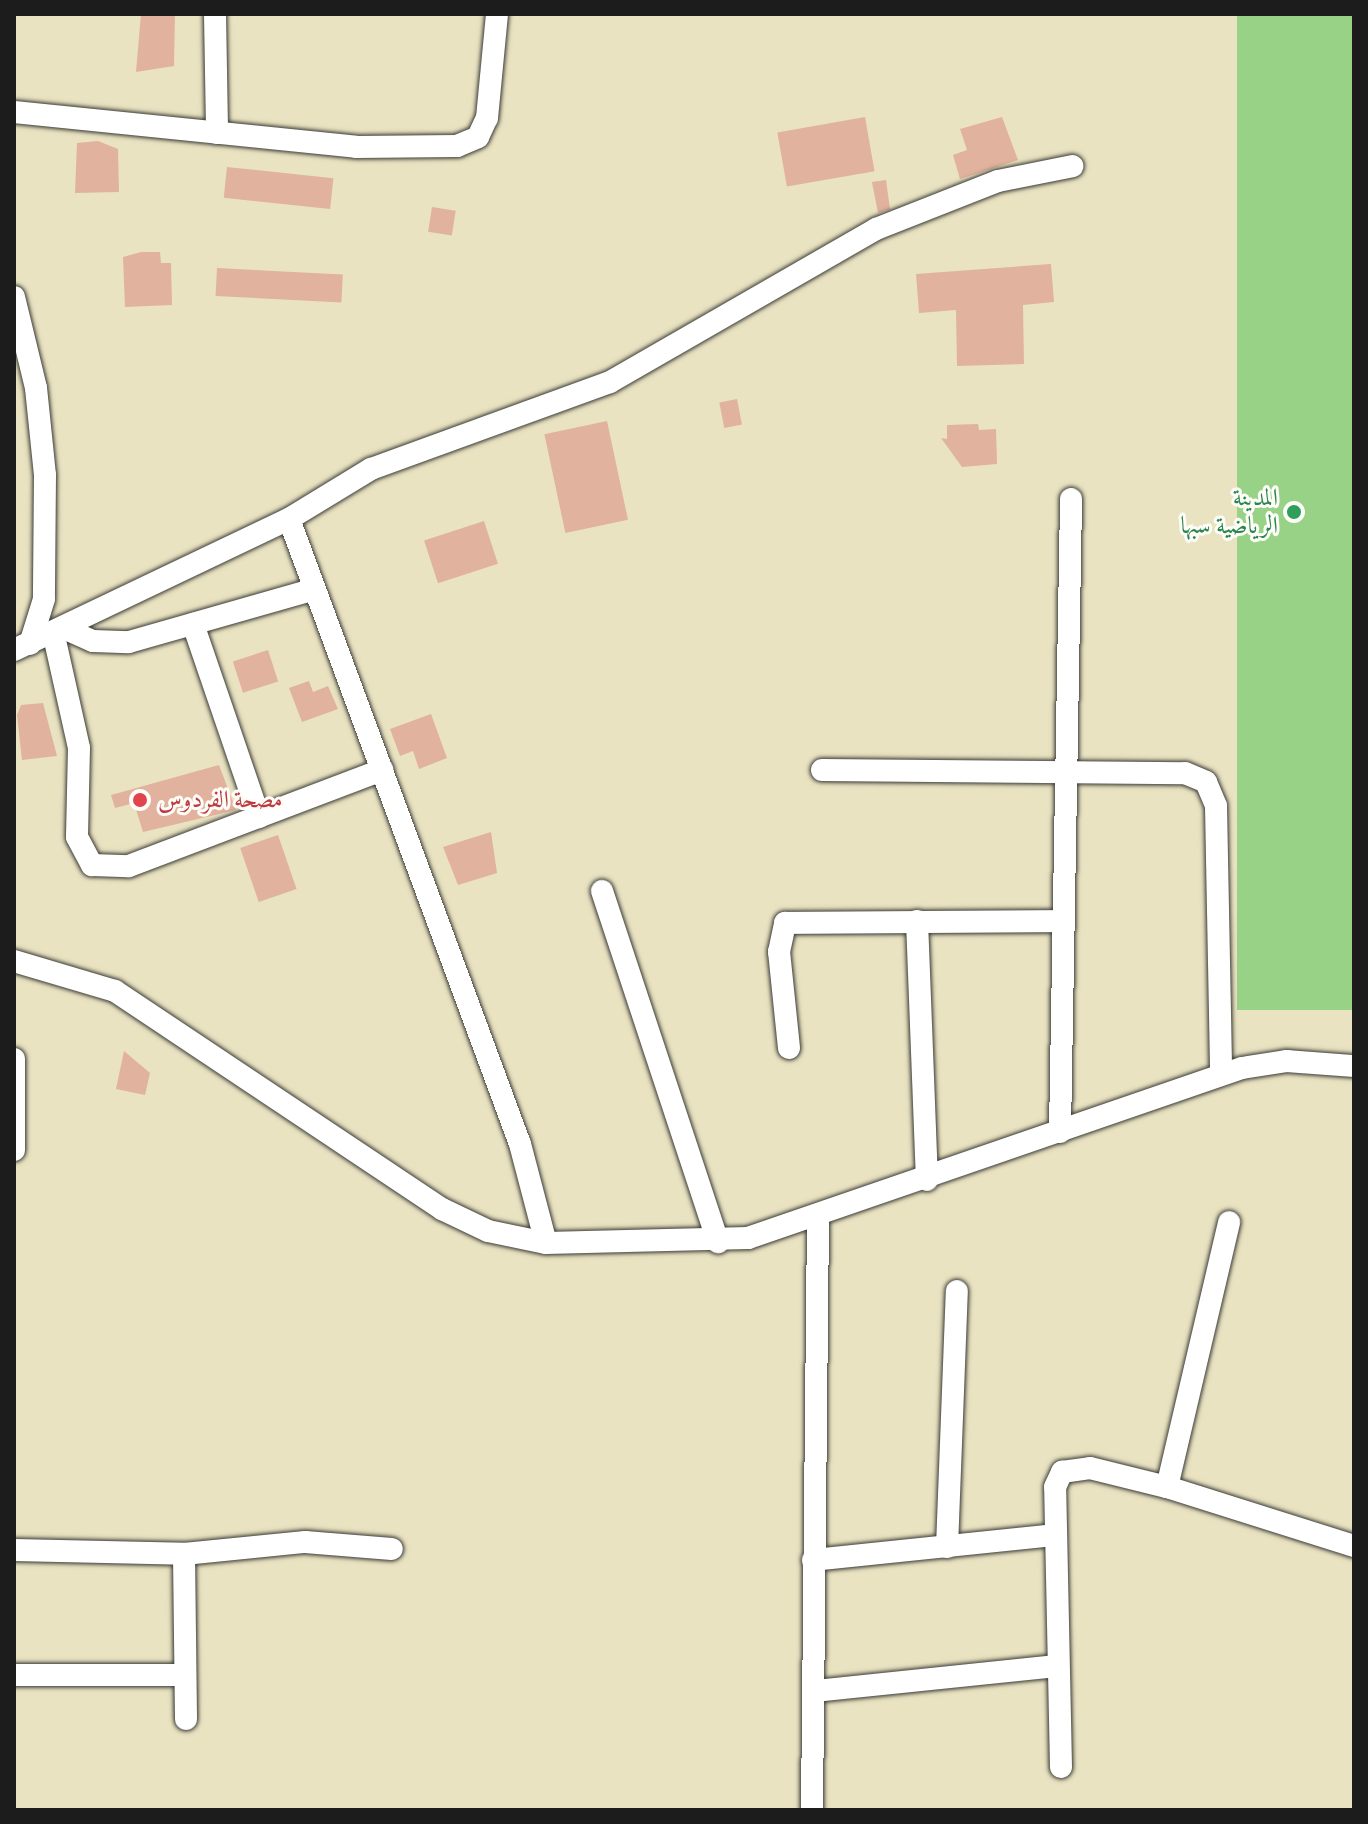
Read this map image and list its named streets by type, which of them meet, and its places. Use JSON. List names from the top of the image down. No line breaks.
{"places":["المدينة الرياضية سبها","مصحة الفردوس"]}
